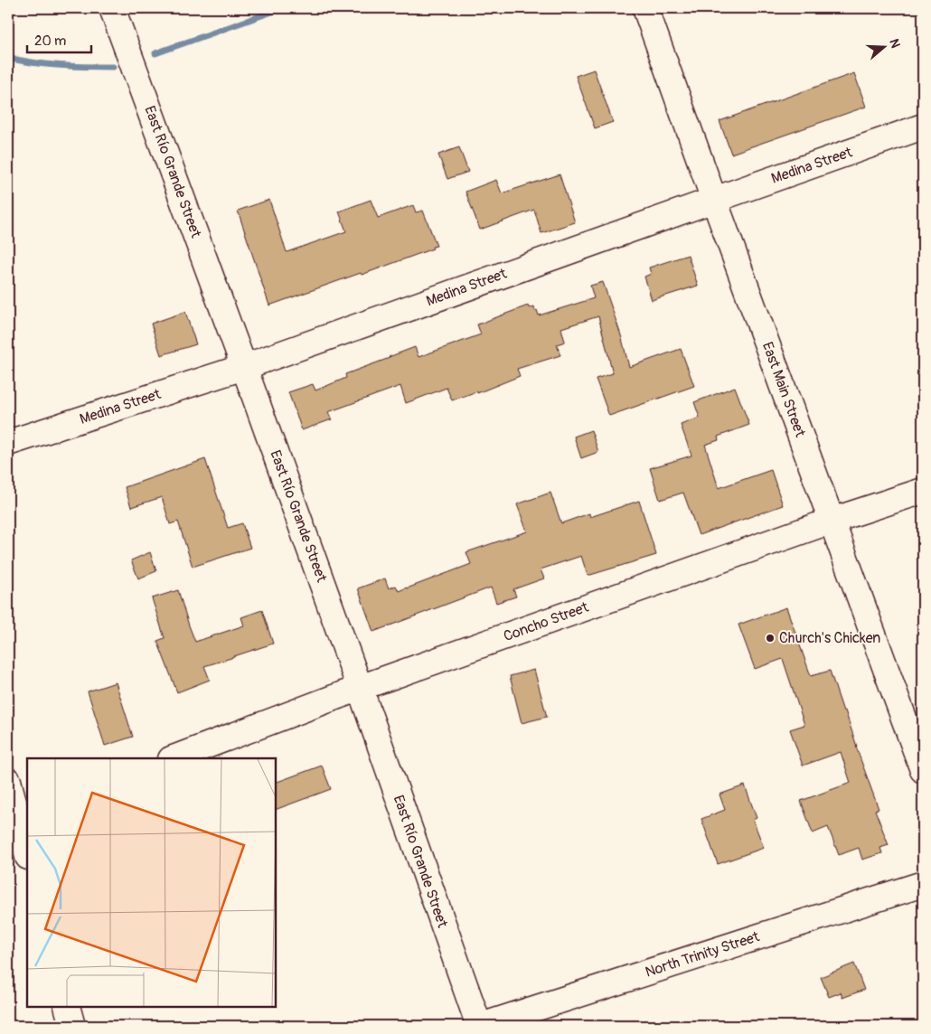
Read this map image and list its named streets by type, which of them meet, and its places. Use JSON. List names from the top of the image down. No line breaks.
{"streets":{"street":["Medina Street","East Río Grande Street","East Main Street","Concho Street","North Trinity Street"]},"crossings":[["Medina Street","East Río Grande Street"],["Medina Street","East Main Street"],["East Río Grande Street","Concho Street"],["East Río Grande Street","North Trinity Street"],["East Main Street","Concho Street"]],"places":["Church's Chicken"],"scale_bar":"20 m","north":"right"}
